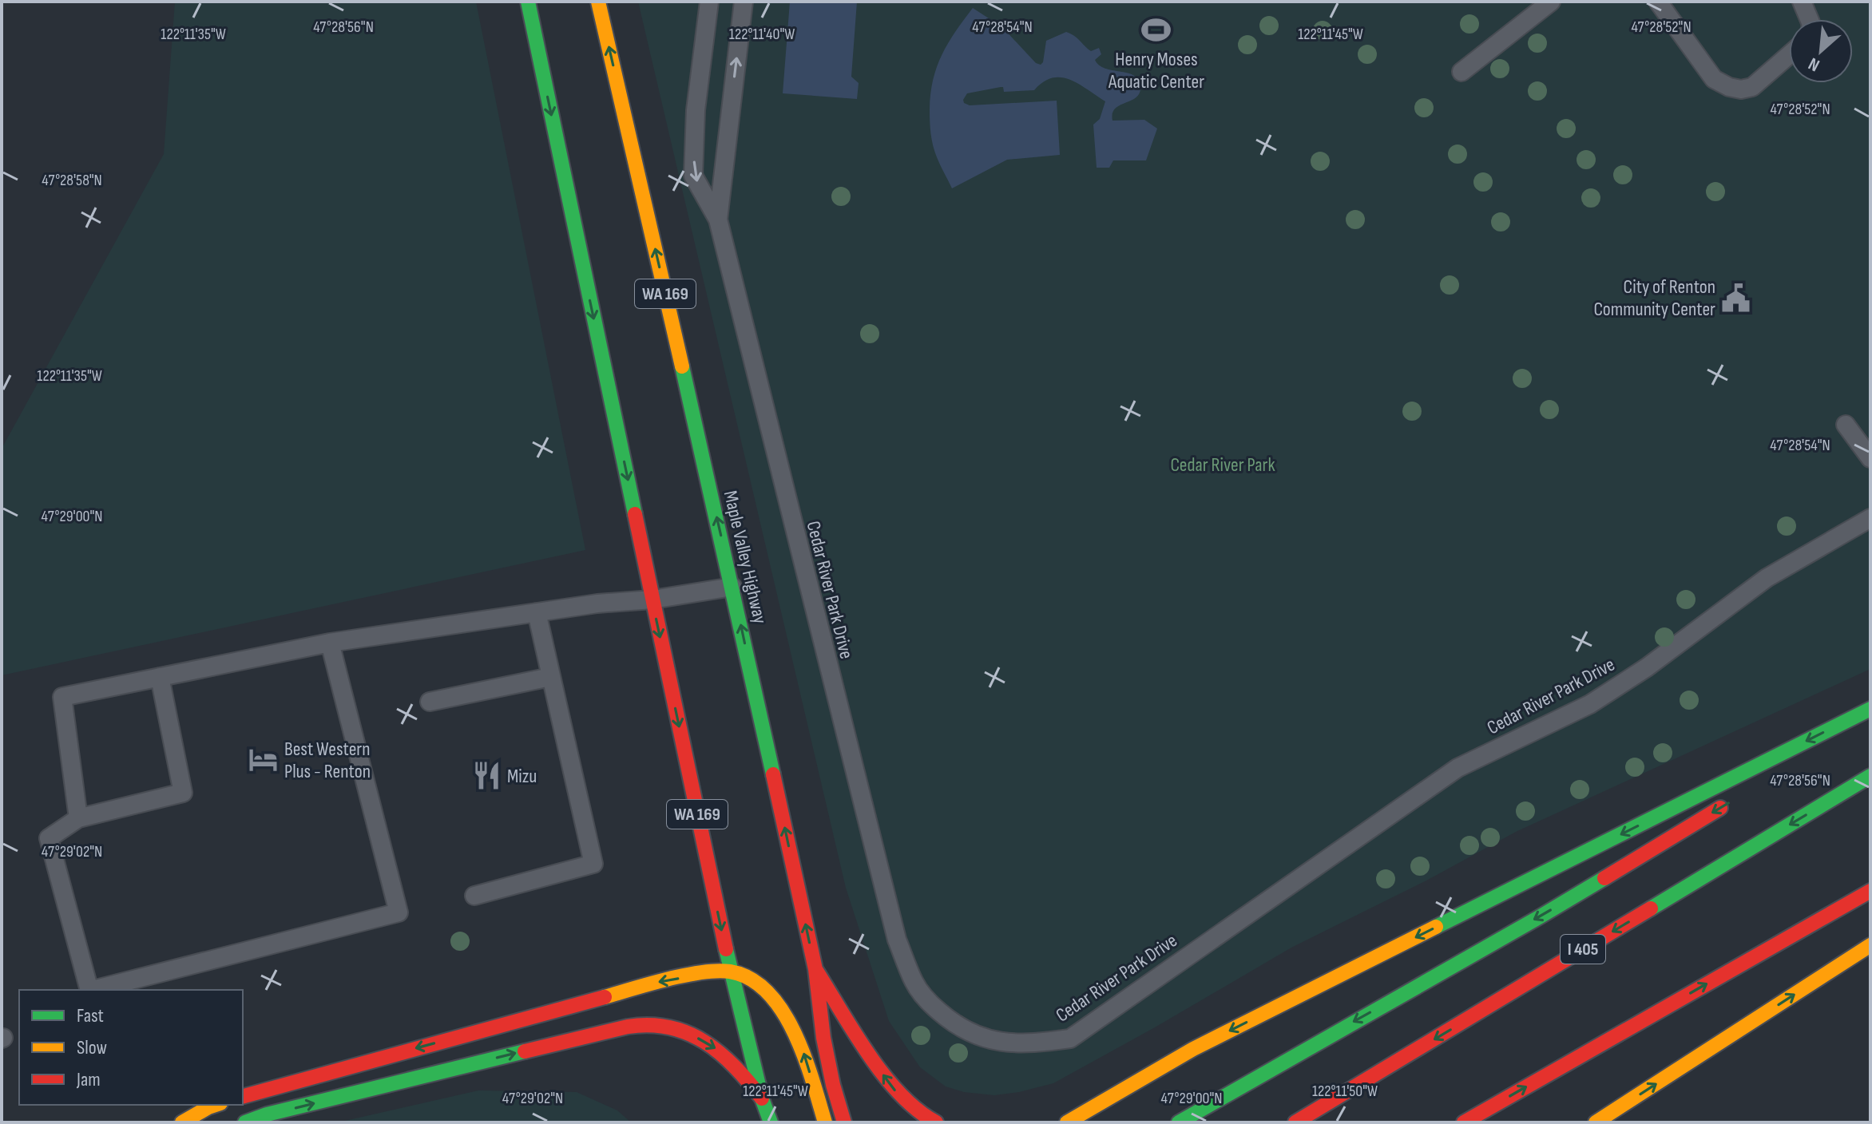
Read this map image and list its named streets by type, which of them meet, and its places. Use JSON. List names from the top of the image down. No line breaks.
{"streets":{"main road":["WA 169","Maple Valley Highway","I 405"],"lane":["Cedar River Park Drive"]},"parks":["Cedar River Park"],"places":{"sports":["Henry Moses Aquatic Center"],"public building":["City of Renton Community Center"],"hotel":["Best Western Plus - Renton"],"restaurant":["Mizu"]},"legend":["Fast","Slow","Jam"],"north":"bottom left","coordinates":["47°28'56\"N","47°28'54\"N","47°28'52\"N","122°11'35\"W","122°11'40\"W","122°11'45\"W","47°28'58\"N","47°29'00\"N","47°29'02\"N","122°11'50\"W"]}
